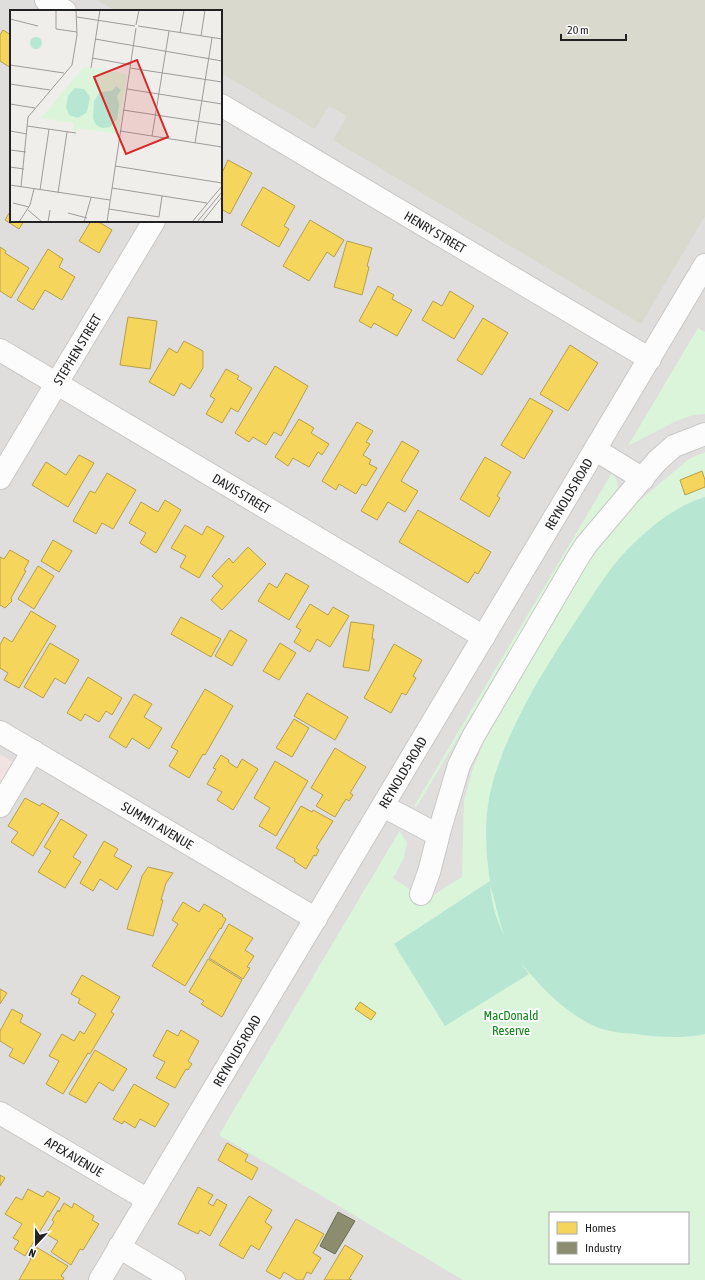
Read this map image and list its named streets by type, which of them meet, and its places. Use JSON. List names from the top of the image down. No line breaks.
{"streets":{"street":["HENRY STREET","STEPHEN STREET","DAVIS STREET","REYNOLDS ROAD","SUMMIT AVENUE","APEX AVENUE"]},"crossings":[["HENRY STREET","REYNOLDS ROAD"],["STEPHEN STREET","DAVIS STREET"],["DAVIS STREET","REYNOLDS ROAD"],["REYNOLDS ROAD","SUMMIT AVENUE"],["REYNOLDS ROAD","APEX AVENUE"]],"parks":["MacDonald Reserve"],"legend":["Homes","Industry"],"scale_bar":"20 m","north":"bottom"}
